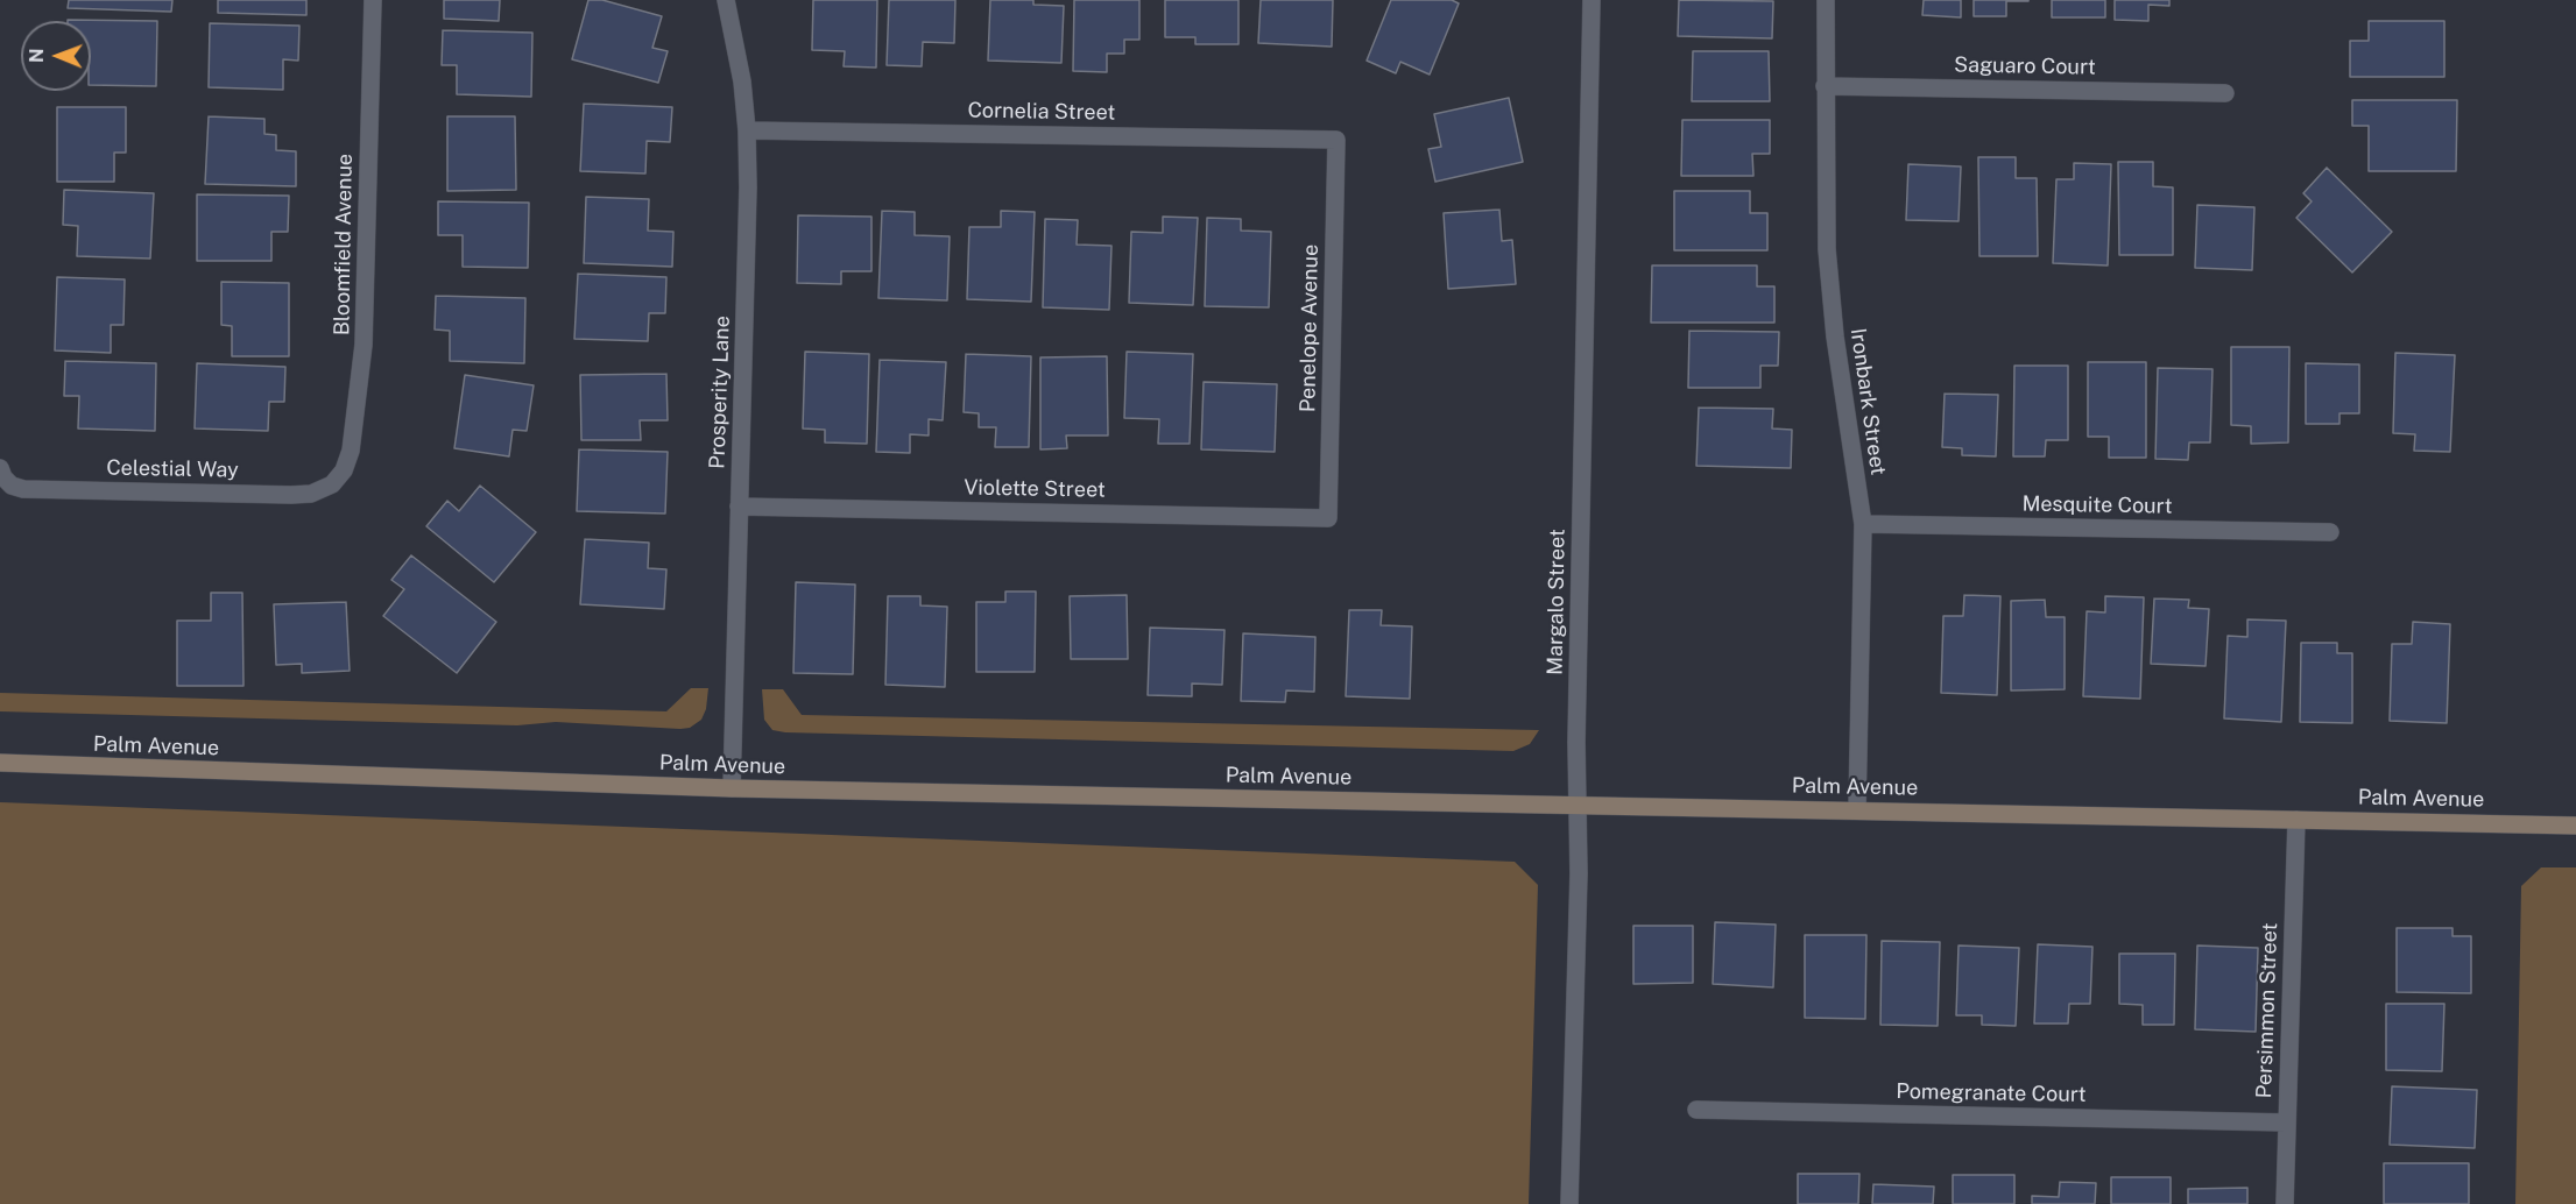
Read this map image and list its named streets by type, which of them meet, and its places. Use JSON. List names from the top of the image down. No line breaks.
{"streets":{"main road":["Palm Avenue"],"street":["Saguaro Court","Cornelia Street","Bloomfield Avenue","Penelope Avenue","Prosperity Lane","Ironbark Street","Celestial Way","Violette Street","Mesquite Court","Margalo Street","Persimmon Street","Pomegranate Court"]},"crossings":[["Saguaro Court","Ironbark Street"],["Cornelia Street","Penelope Avenue"],["Cornelia Street","Prosperity Lane"],["Bloomfield Avenue","Celestial Way"],["Penelope Avenue","Violette Street"],["Prosperity Lane","Violette Street"],["Prosperity Lane","Palm Avenue"],["Ironbark Street","Mesquite Court"],["Ironbark Street","Palm Avenue"],["Margalo Street","Palm Avenue"],["Palm Avenue","Persimmon Street"],["Persimmon Street","Pomegranate Court"]],"north":"left"}
